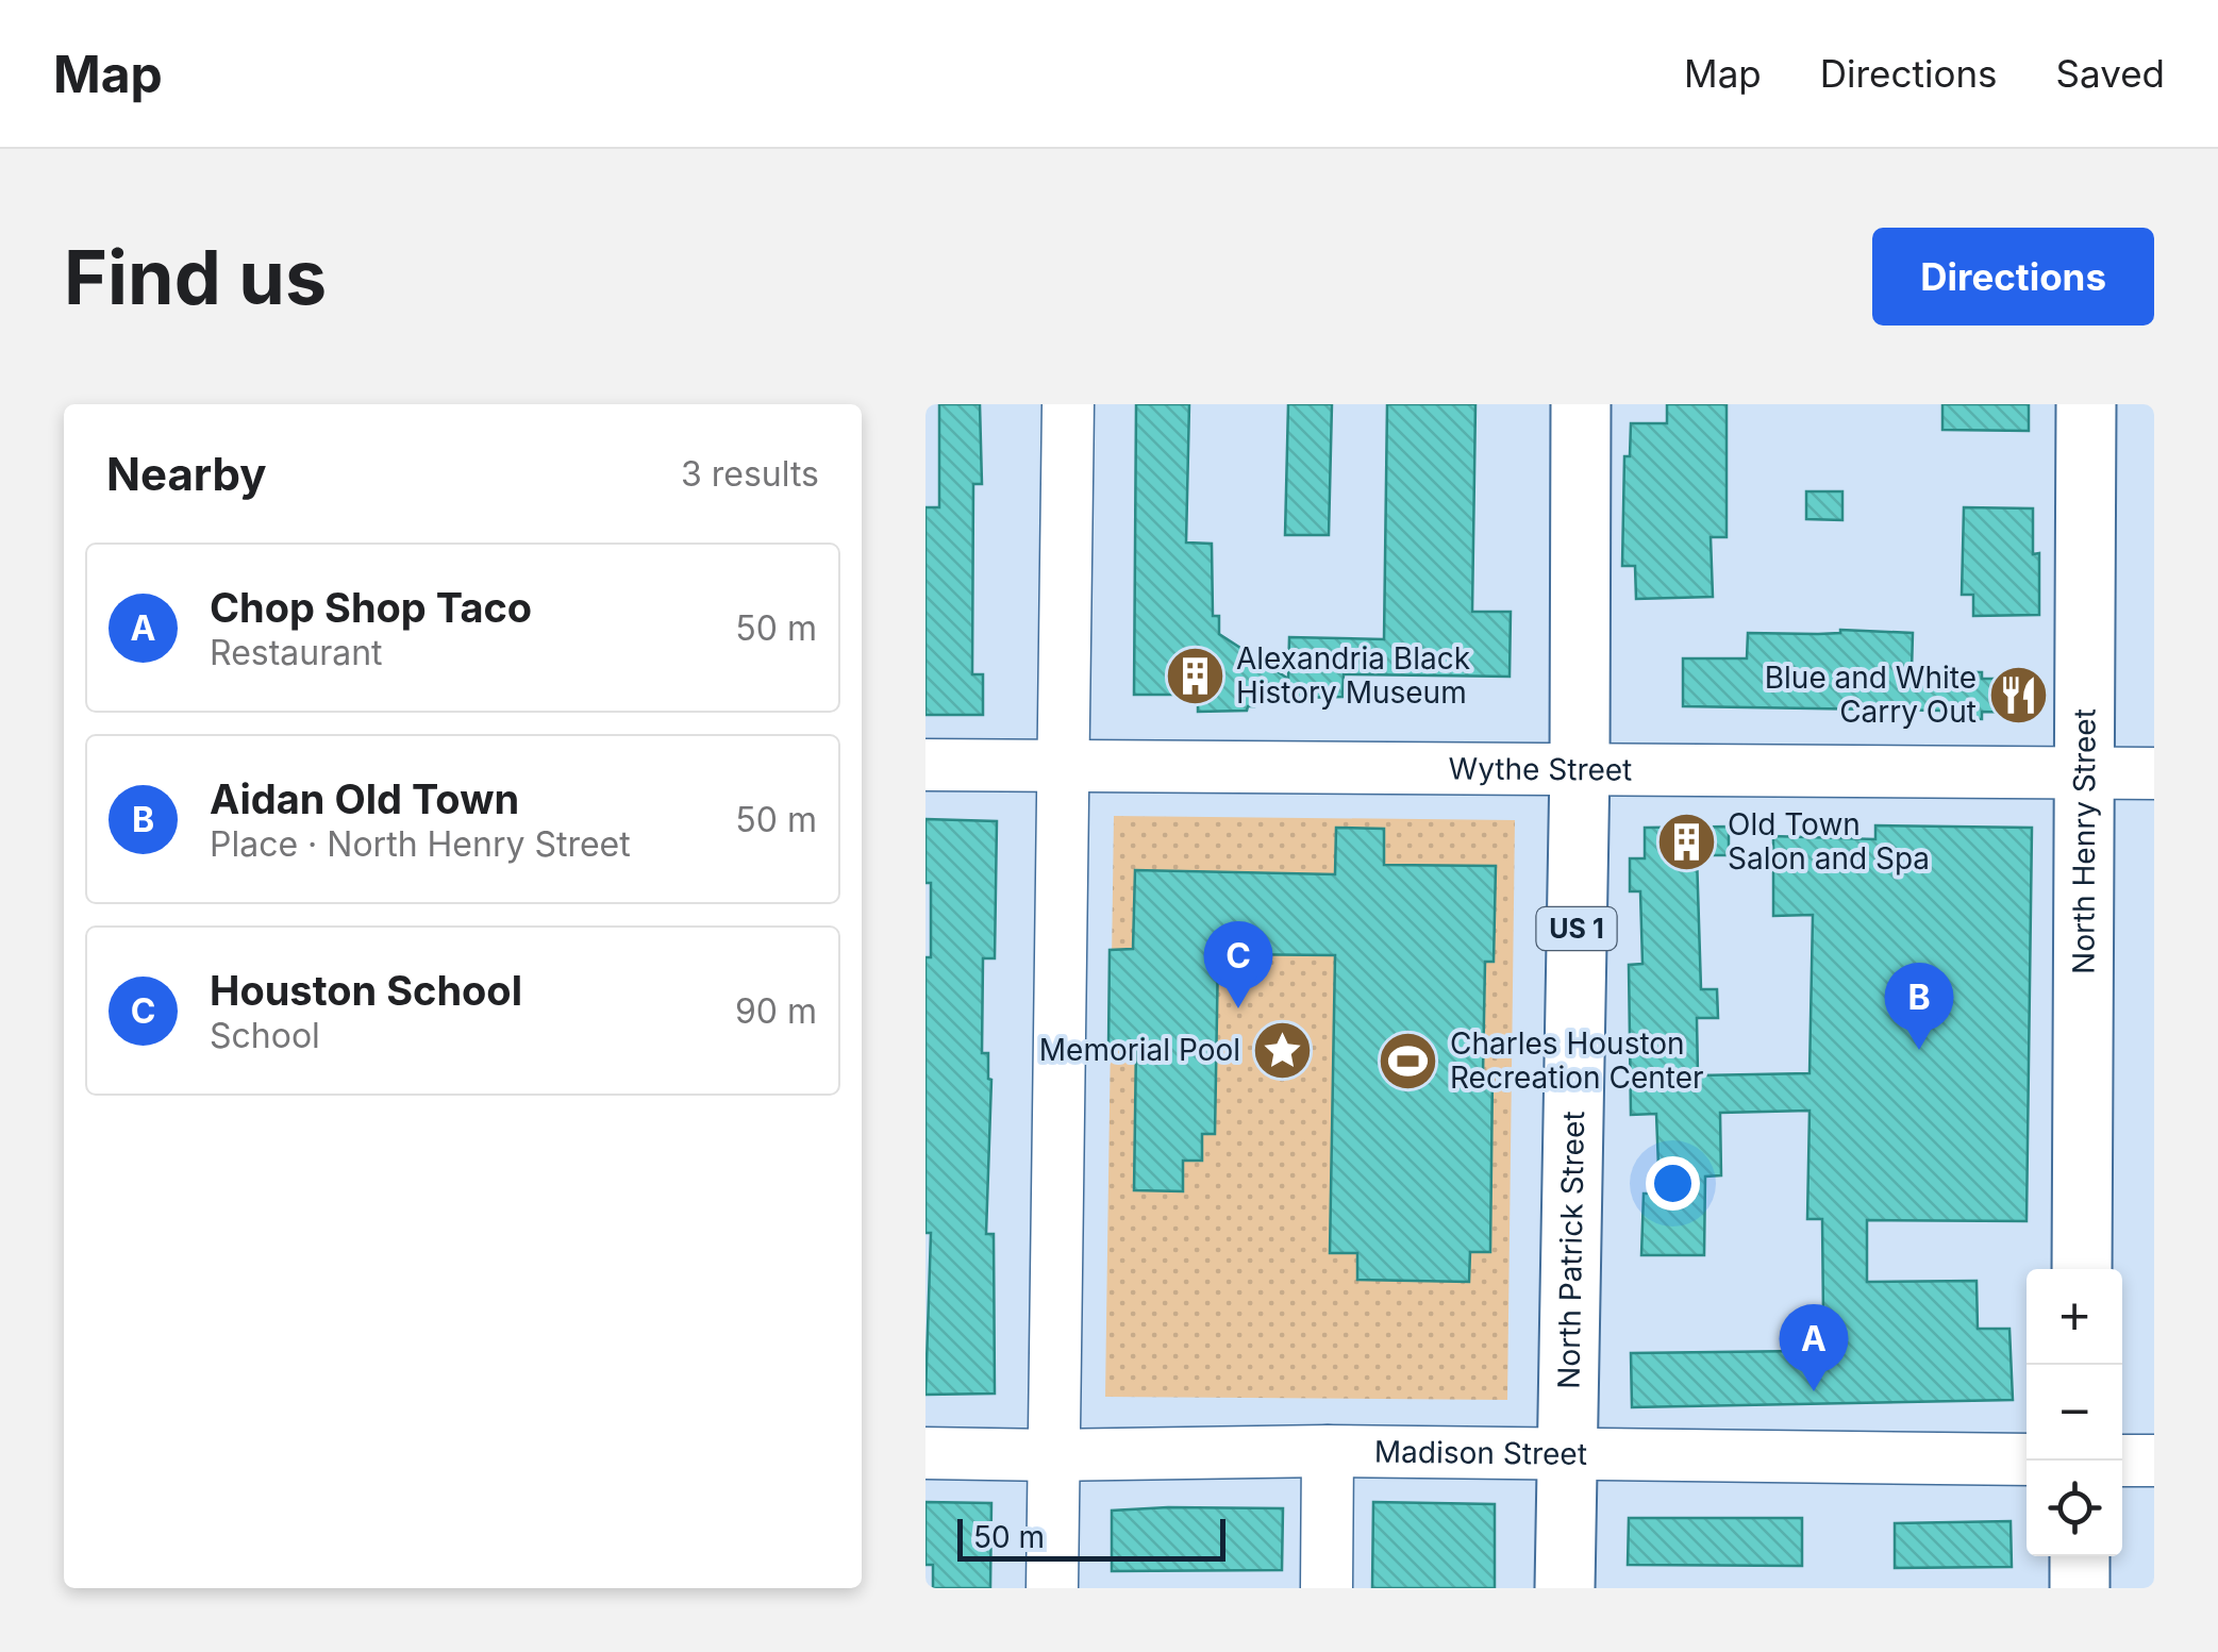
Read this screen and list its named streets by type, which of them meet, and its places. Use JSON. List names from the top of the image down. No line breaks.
{"streets":{"highway":["North Henry Street","US 1","North Patrick Street"],"street":["Wythe Street","Madison Street"]},"crossings":[["Wythe Street","North Henry Street"],["Wythe Street","North Patrick Street"],["North Patrick Street","Madison Street"]],"places":{"building":["Alexandria Black History Museum","Old Town Salon and Spa"],"restaurant":["Blue and White Carry Out"],"place":["Memorial Pool"],"sports":["Charles Houston Recreation Center"]},"scale_bar":"50 m","page":{"header":"Map","nav":["Map","Directions","Saved"],"buttons":"Directions","title":"Find us","heading":["Nearby","3 results"],"list":[{"mark":"A","name":"Chop Shop Taco","note":"Restaurant","value":"50 m"},{"mark":"B","name":"Aidan Old Town","note":"Place · North Henry Street","value":"50 m"},{"mark":"C","name":"Houston School","note":"School","value":"90 m"}],"pins":["C","B","A"],"map_buttons":["+","−"],"scale":"50 m"}}
